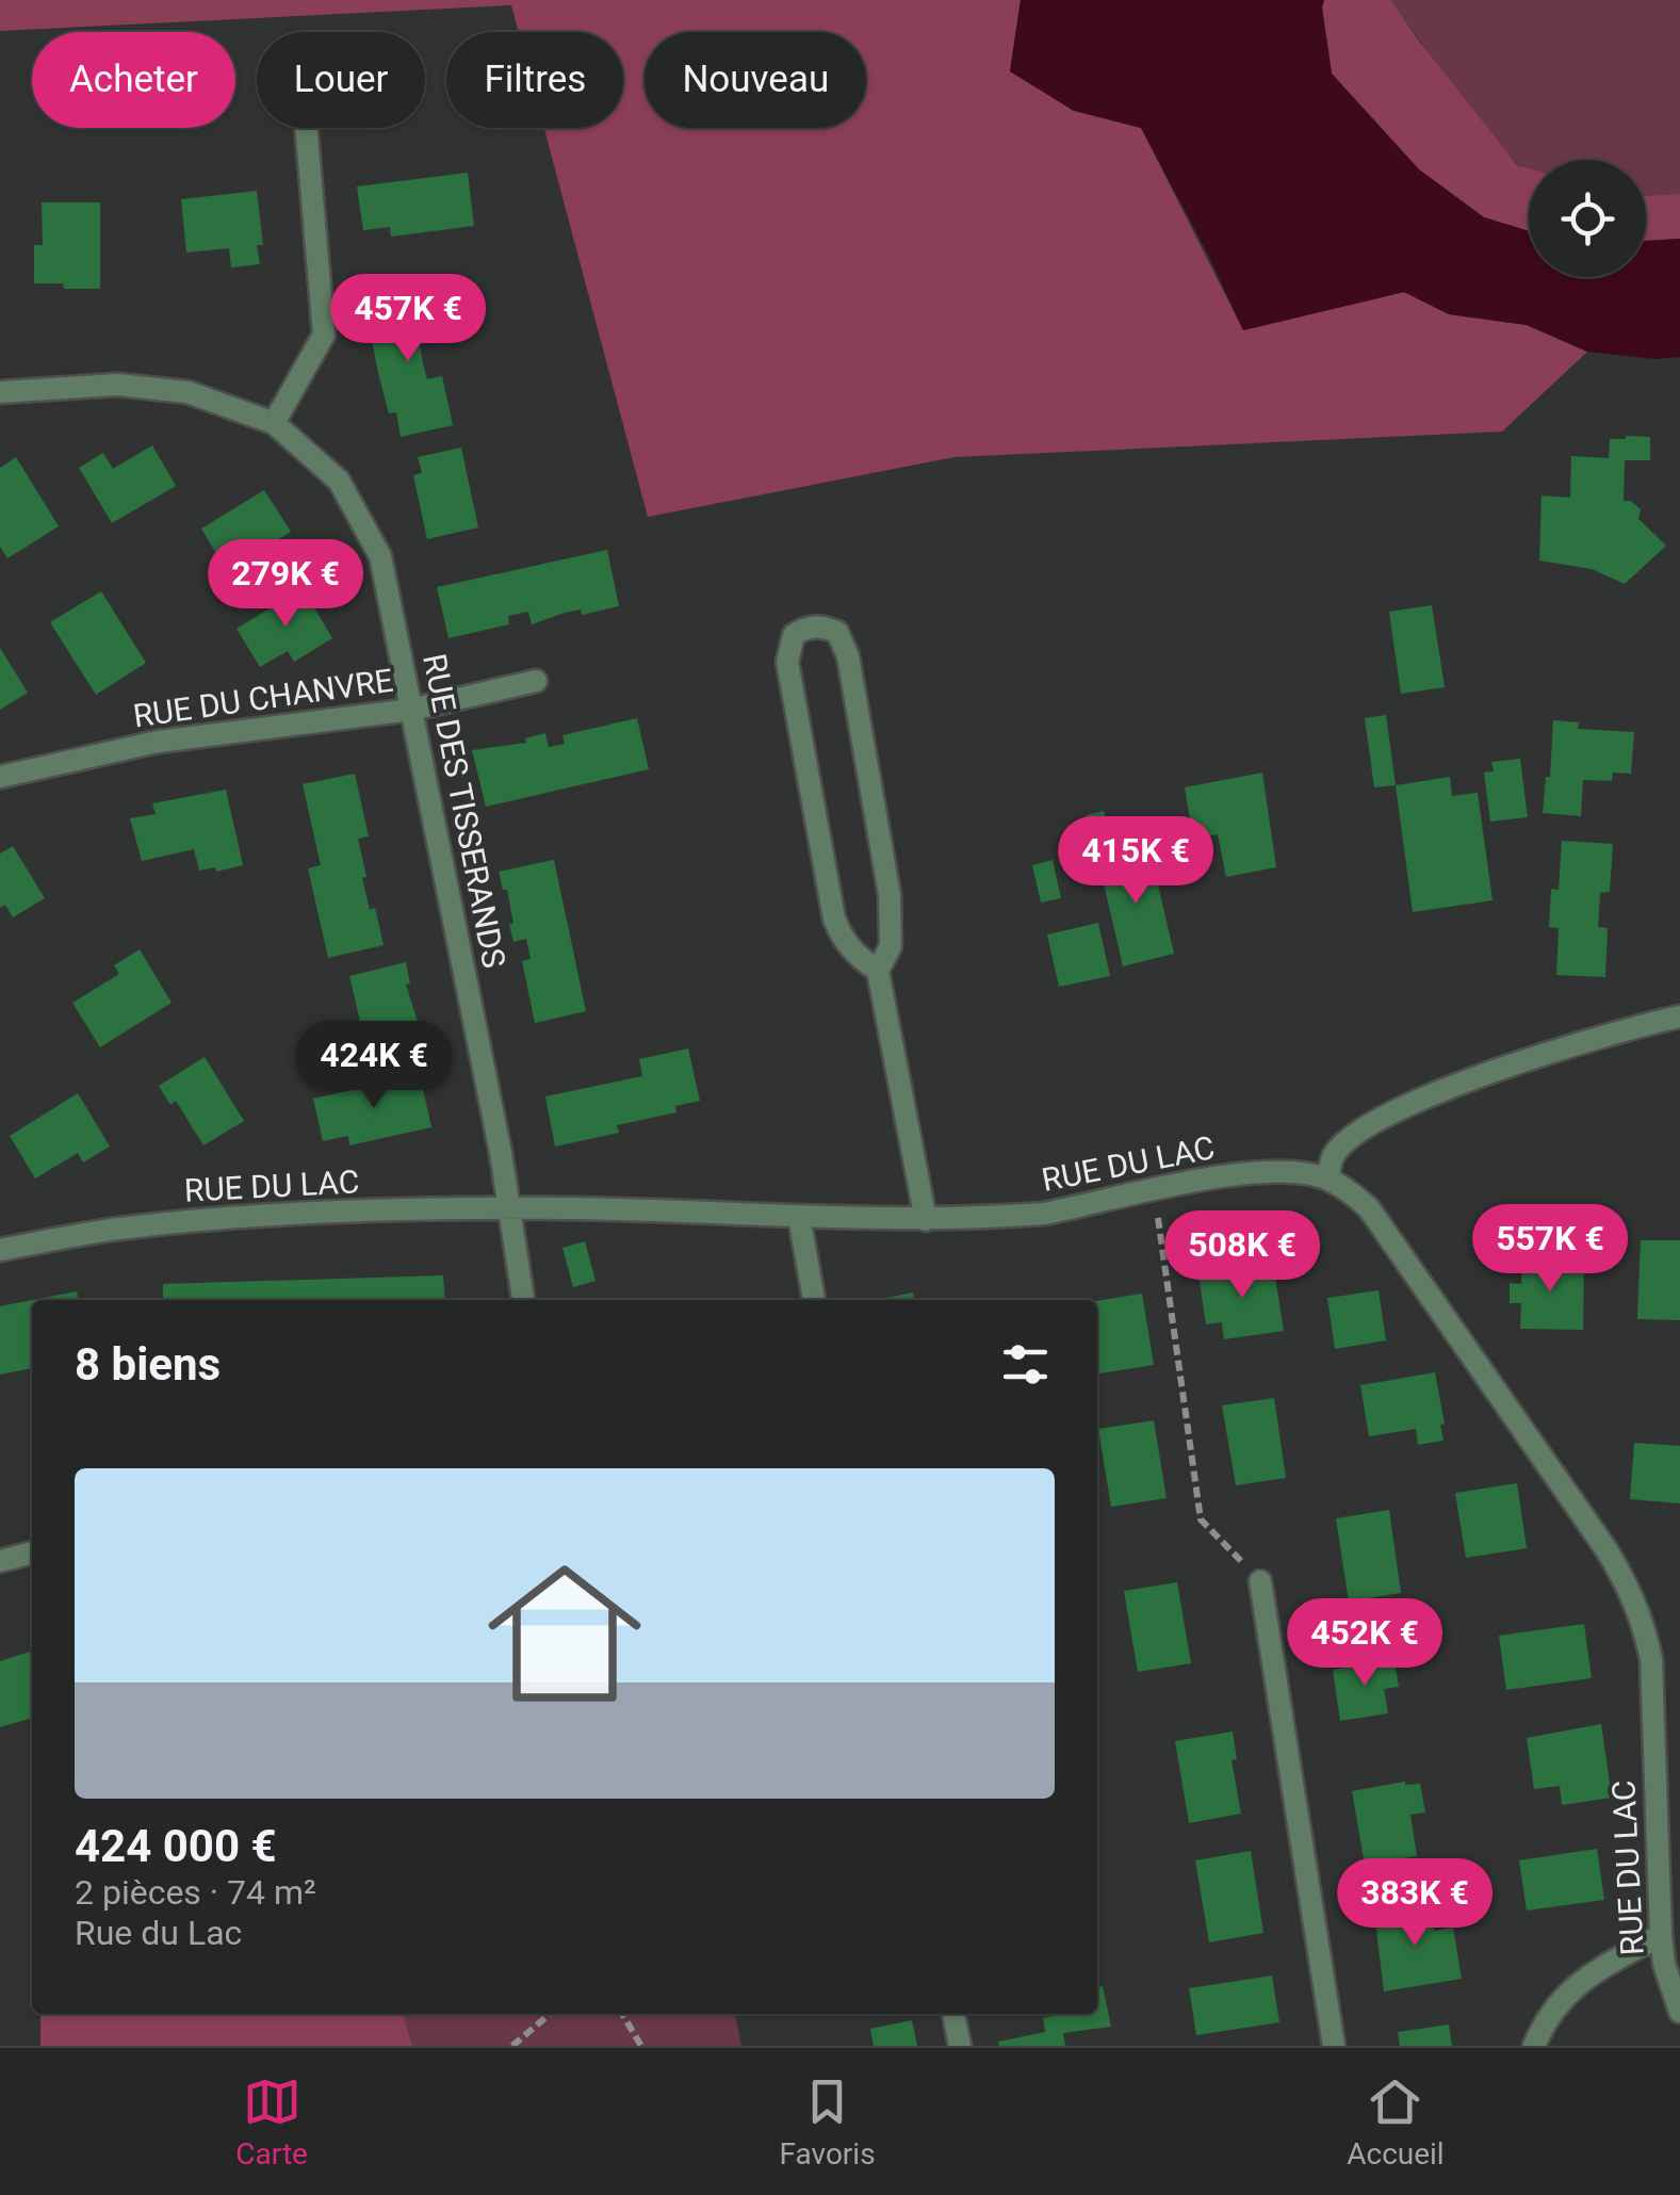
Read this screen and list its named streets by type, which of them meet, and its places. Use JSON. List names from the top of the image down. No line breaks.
{"streets":{"street":["RUE DU CHANVRE","RUE DES TISSERANDS","RUE DU LAC"]},"crossings":[["RUE DU CHANVRE","RUE DES TISSERANDS"],["RUE DES TISSERANDS","RUE DU LAC"]],"page":{"chip":["Acheter","Louer","Filtres","Nouveau"],"price":["457K €","279K €","415K €","424K €","557K €","508K €","452K €","383K €"],"heading":"8 biens","list":[{"name":"424 000 €","note":"2 pièces · 74 m² · Rue du Lac"}],"tabs":["Carte","Favoris","Accueil"]}}
